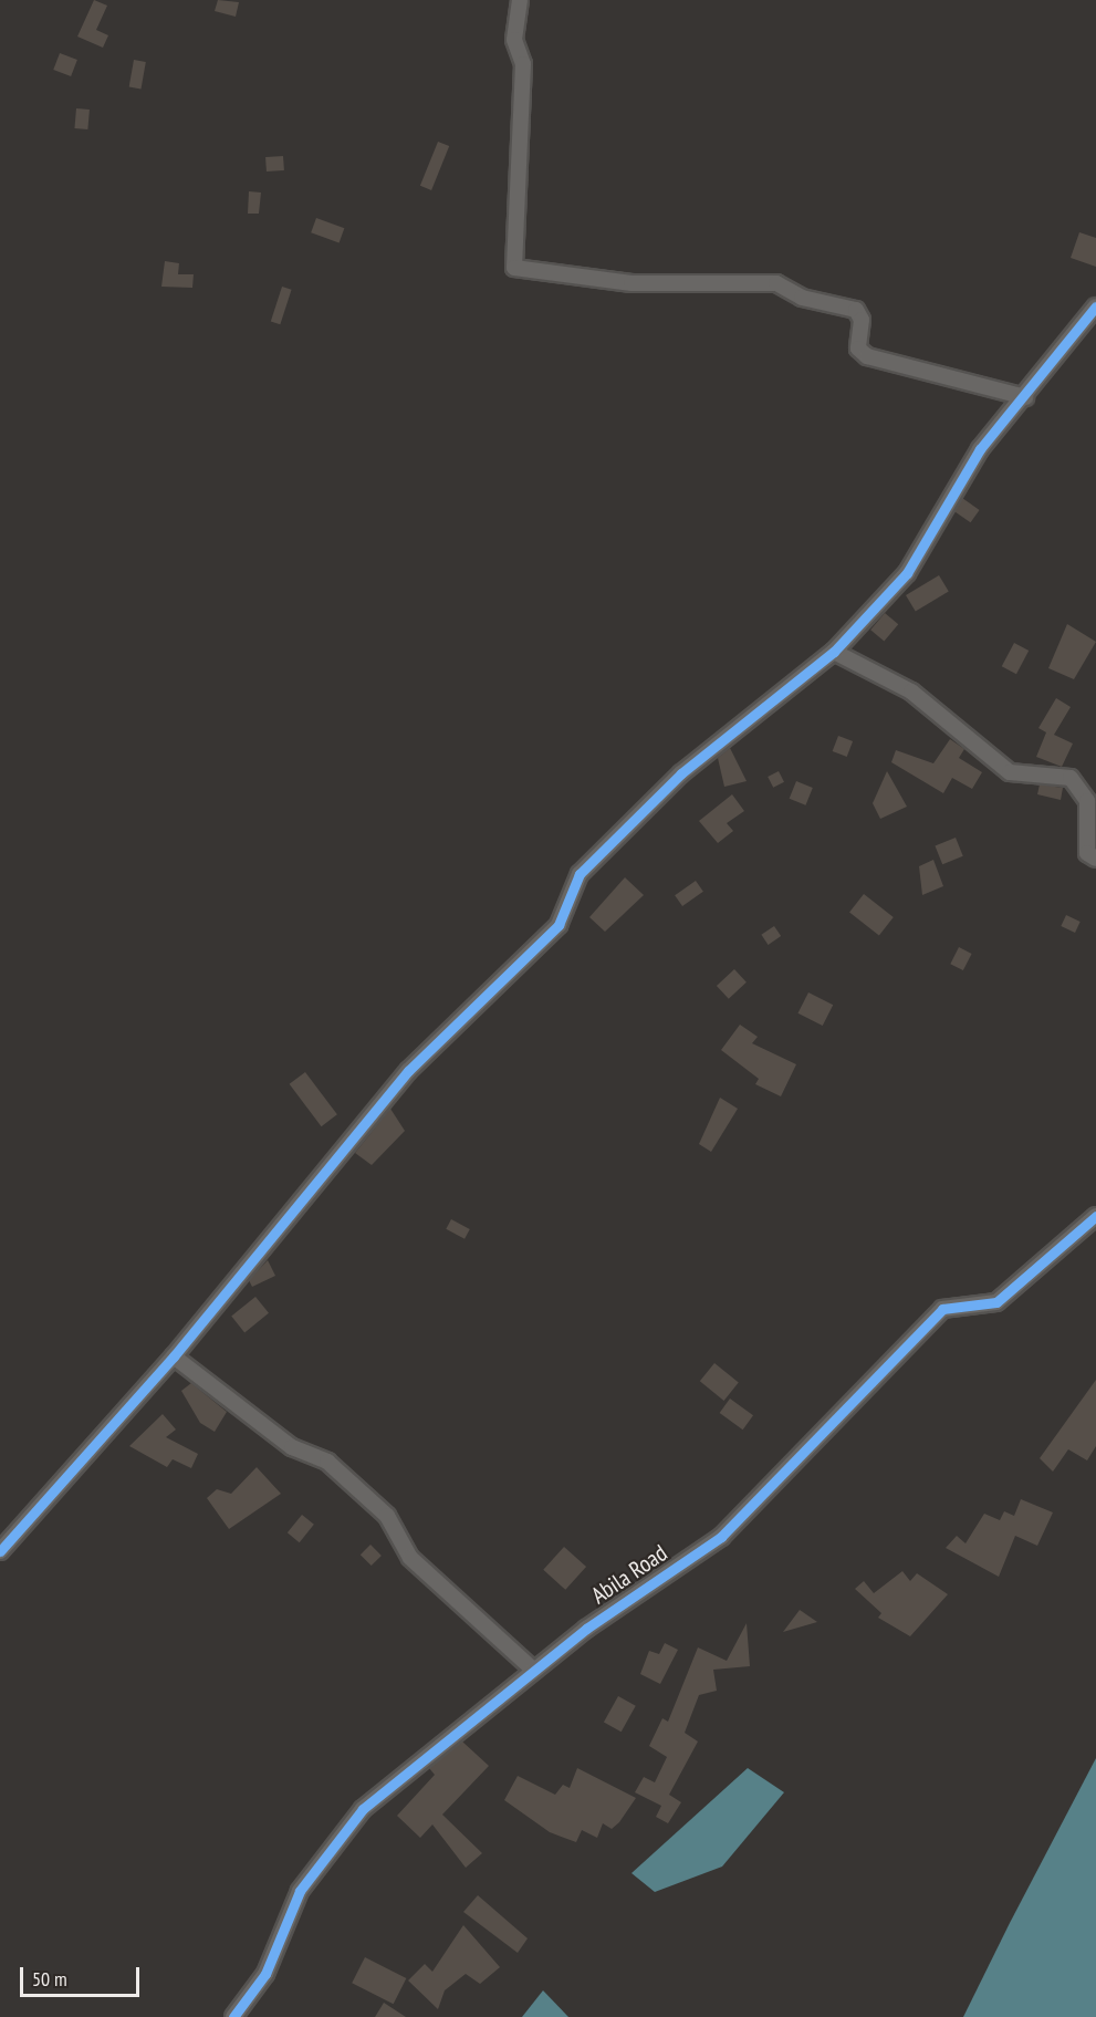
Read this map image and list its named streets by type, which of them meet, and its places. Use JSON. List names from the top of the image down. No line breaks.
{"streets":{"street":["Abila Road"]},"scale_bar":"50 m"}
